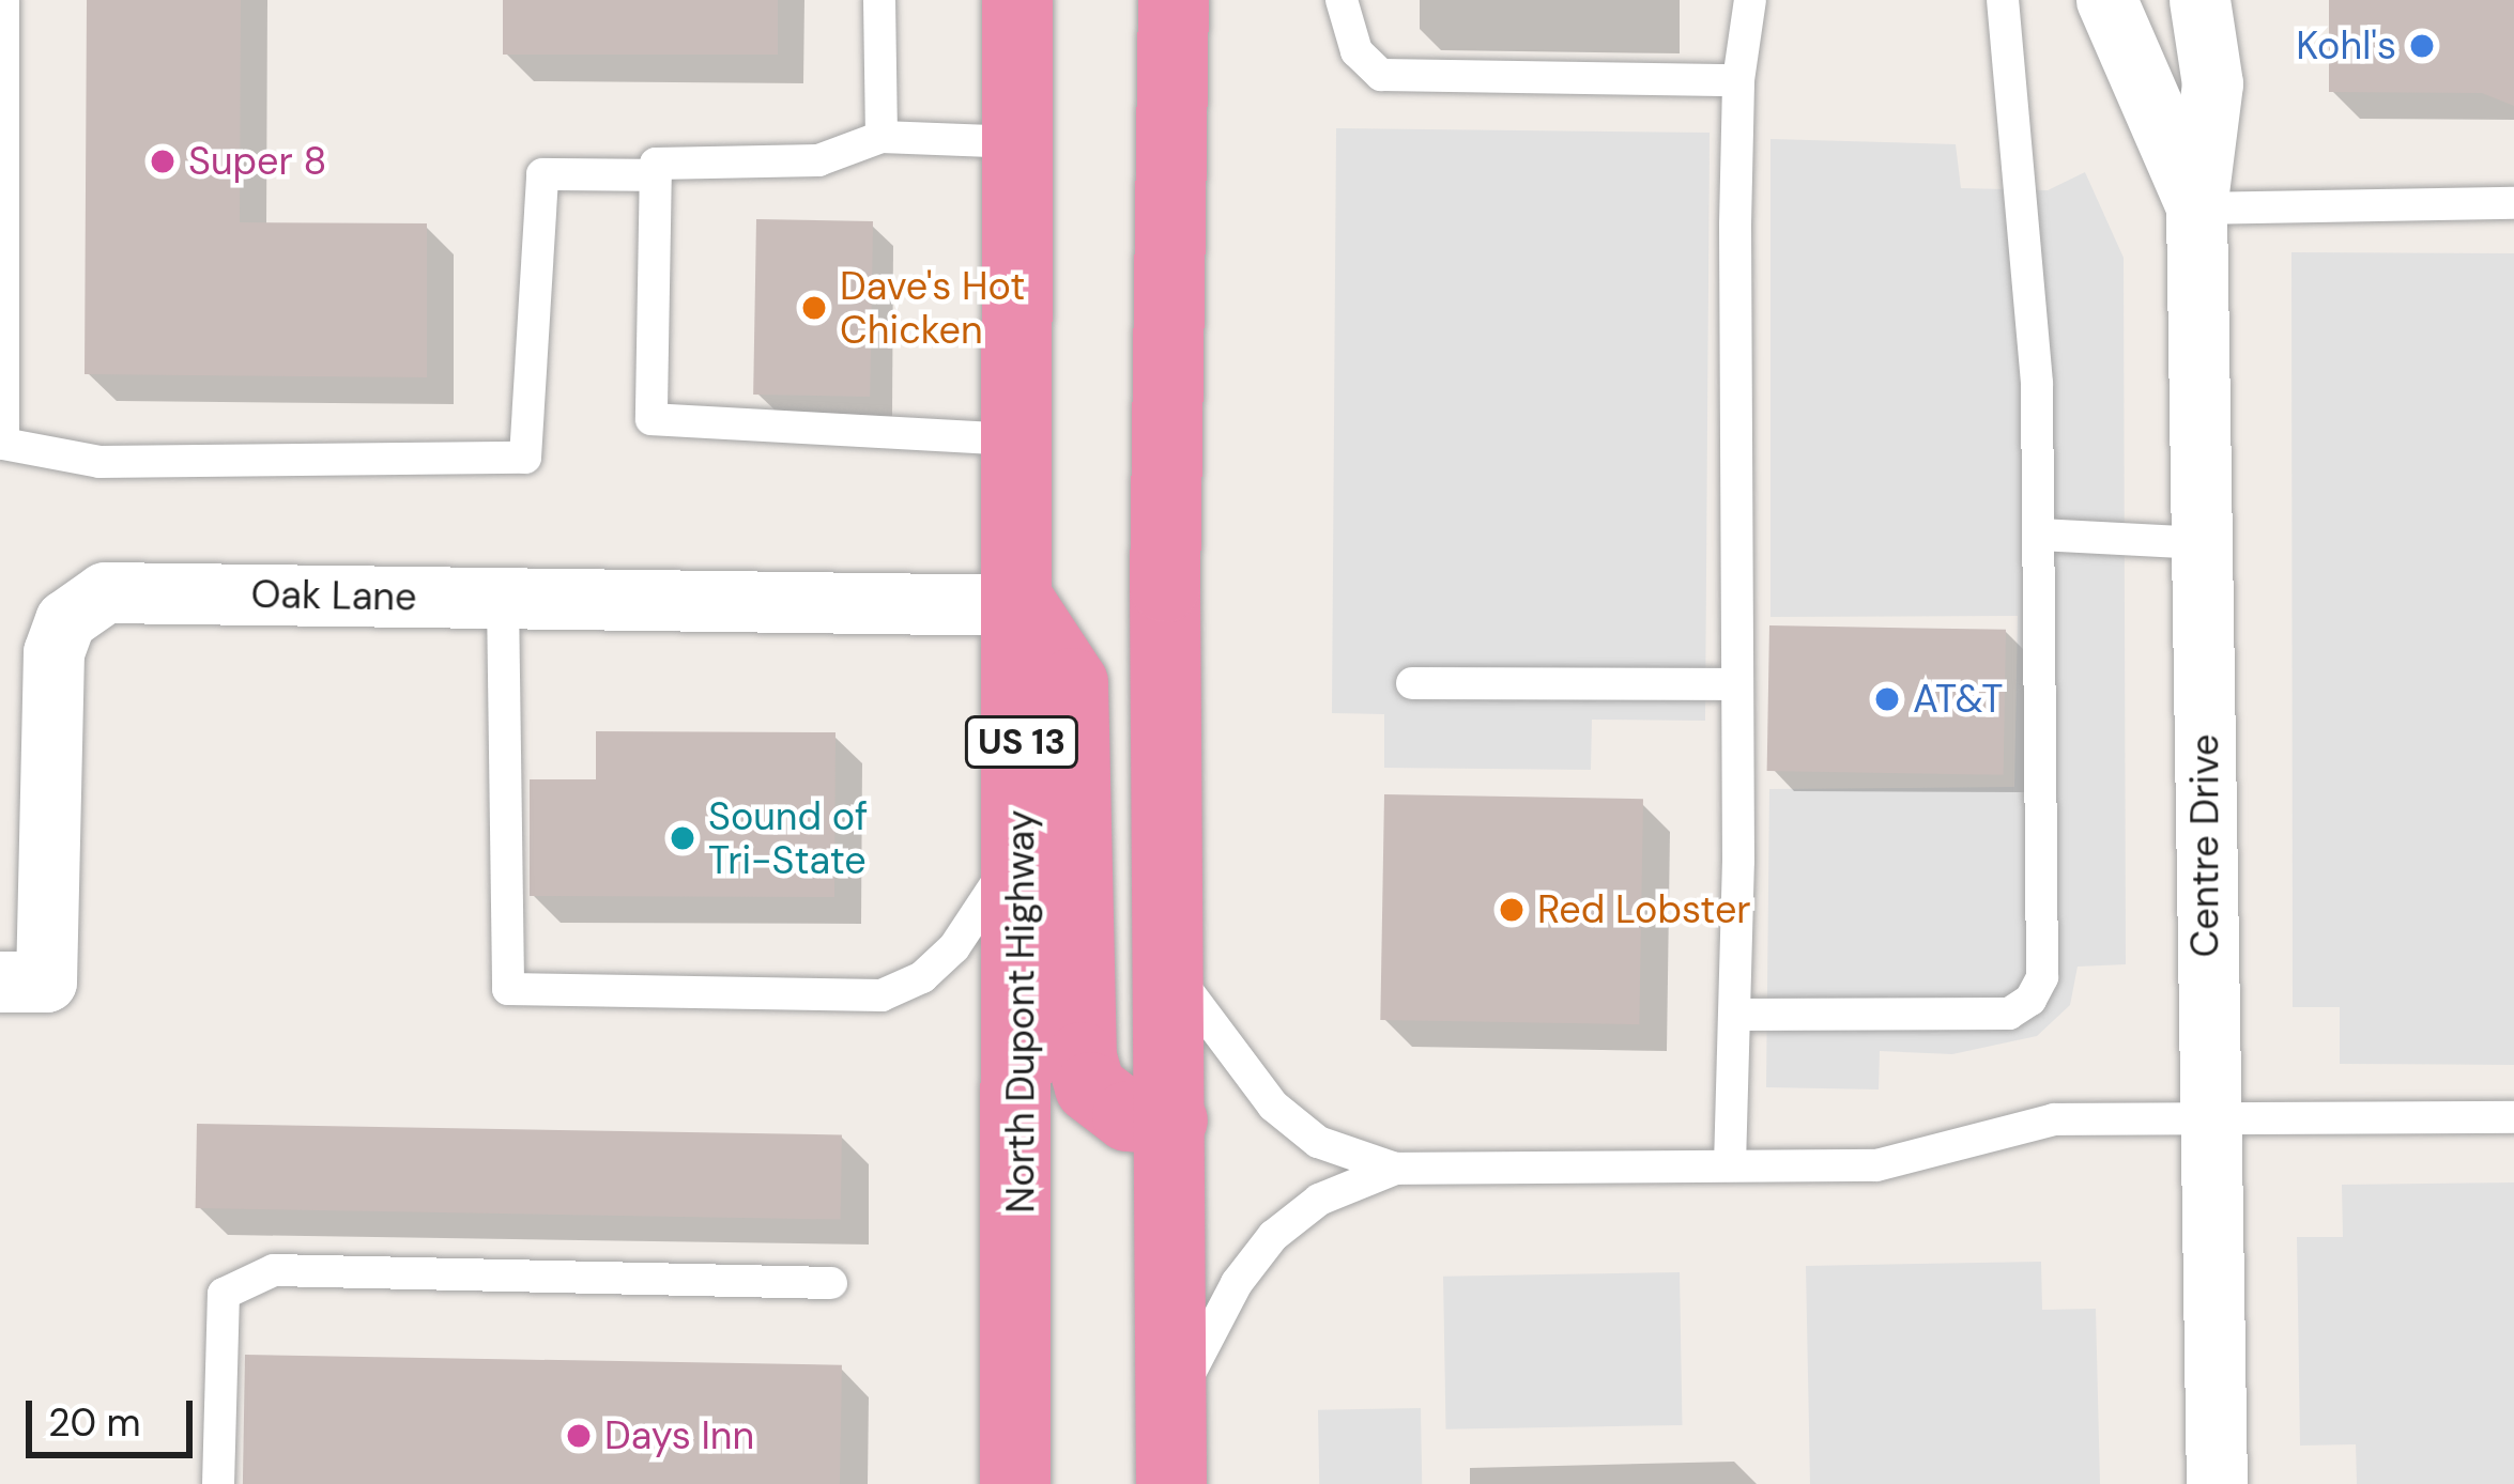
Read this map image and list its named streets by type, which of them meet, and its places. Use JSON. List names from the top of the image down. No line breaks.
{"streets":{"highway":["US 13","North Dupont Highway"],"street":["Oak Lane","Centre Drive"]},"crossings":[["Oak Lane","North Dupont Highway"]],"places":["Kohl's","Super 8","Dave's Hot Chicken","AT&T","Sound of Tri-State","Red Lobster","Days Inn"],"scale_bar":"20 m"}
